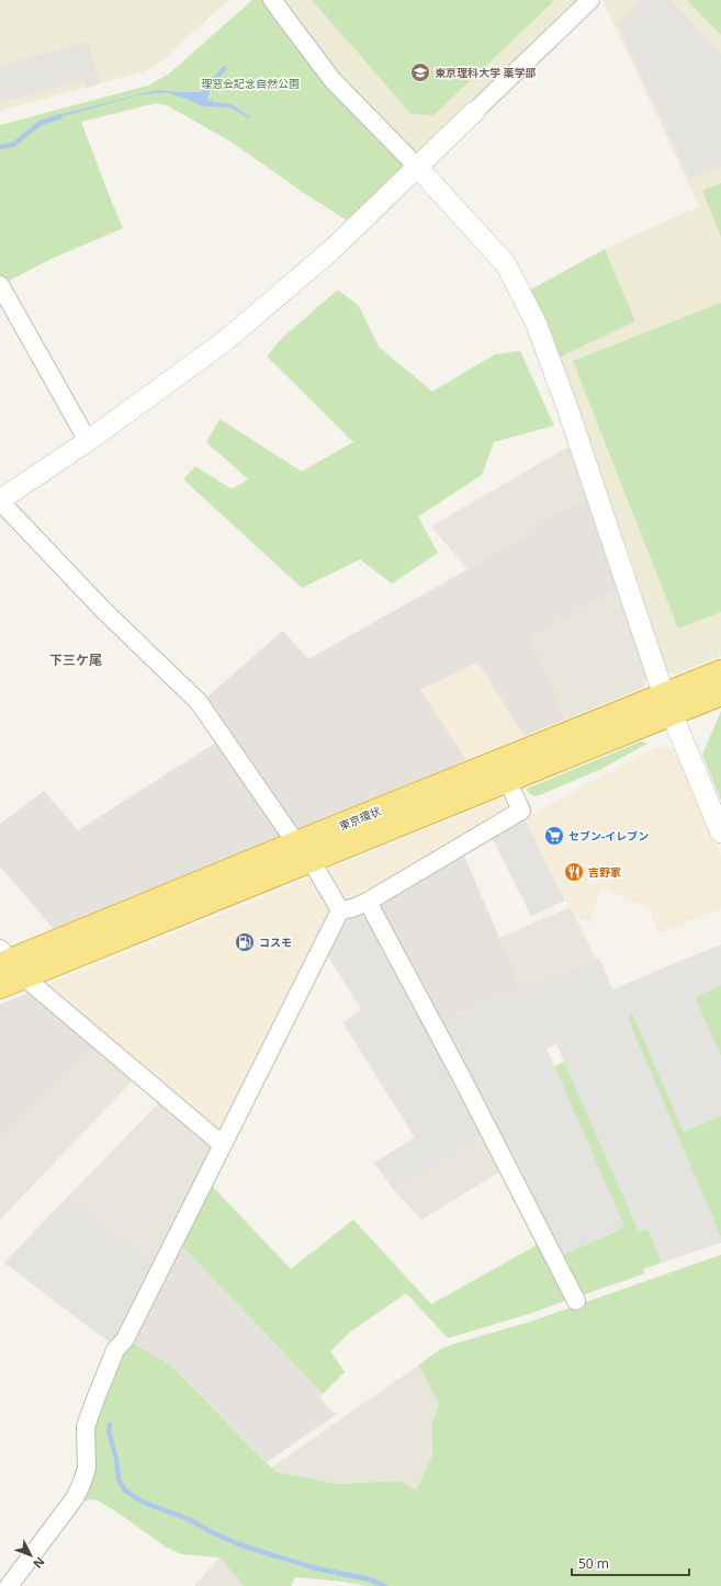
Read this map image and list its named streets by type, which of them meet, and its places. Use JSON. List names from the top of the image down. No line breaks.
{"streets":{"highway":["東京環状"]},"districts":["下三ケ尾"],"parks":["理窓会記念自然公園"],"places":{"school or university":["東京理科大学 薬学部"],"supermarket":["セブン-イレブン"],"restaurant":["吉野家"],"fuel station":["コスモ"]},"scale_bar":"50 m","north":"bottom right"}
